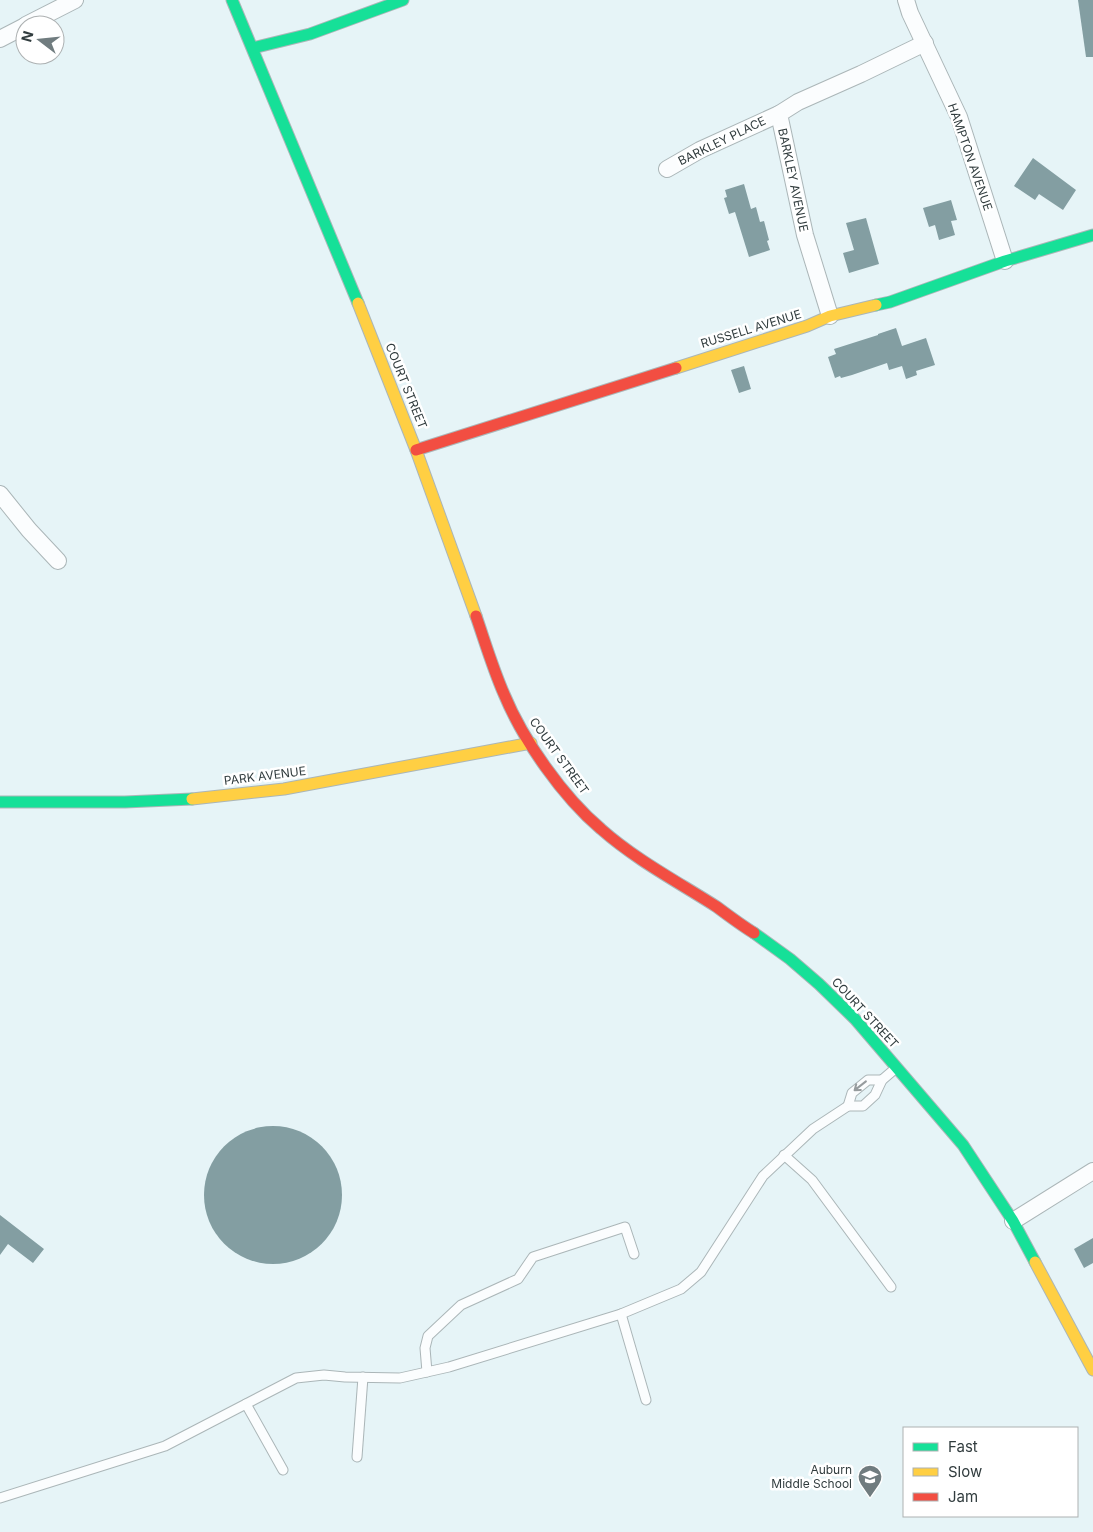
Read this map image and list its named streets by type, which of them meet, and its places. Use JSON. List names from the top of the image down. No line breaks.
{"streets":{"main road":["RUSSELL AVENUE","COURT STREET","PARK AVENUE"],"street":["BARKLEY PLACE","HAMPTON AVENUE","BARKLEY AVENUE"]},"crossings":[["BARKLEY PLACE","BARKLEY AVENUE"],["HAMPTON AVENUE","BARKLEY AVENUE"],["HAMPTON AVENUE","RUSSELL AVENUE"],["BARKLEY AVENUE","RUSSELL AVENUE"],["RUSSELL AVENUE","COURT STREET"],["COURT STREET","PARK AVENUE"]],"places":{"school or university":["Auburn Middle School"]},"legend":["Fast","Slow","Jam"],"north":"left"}
